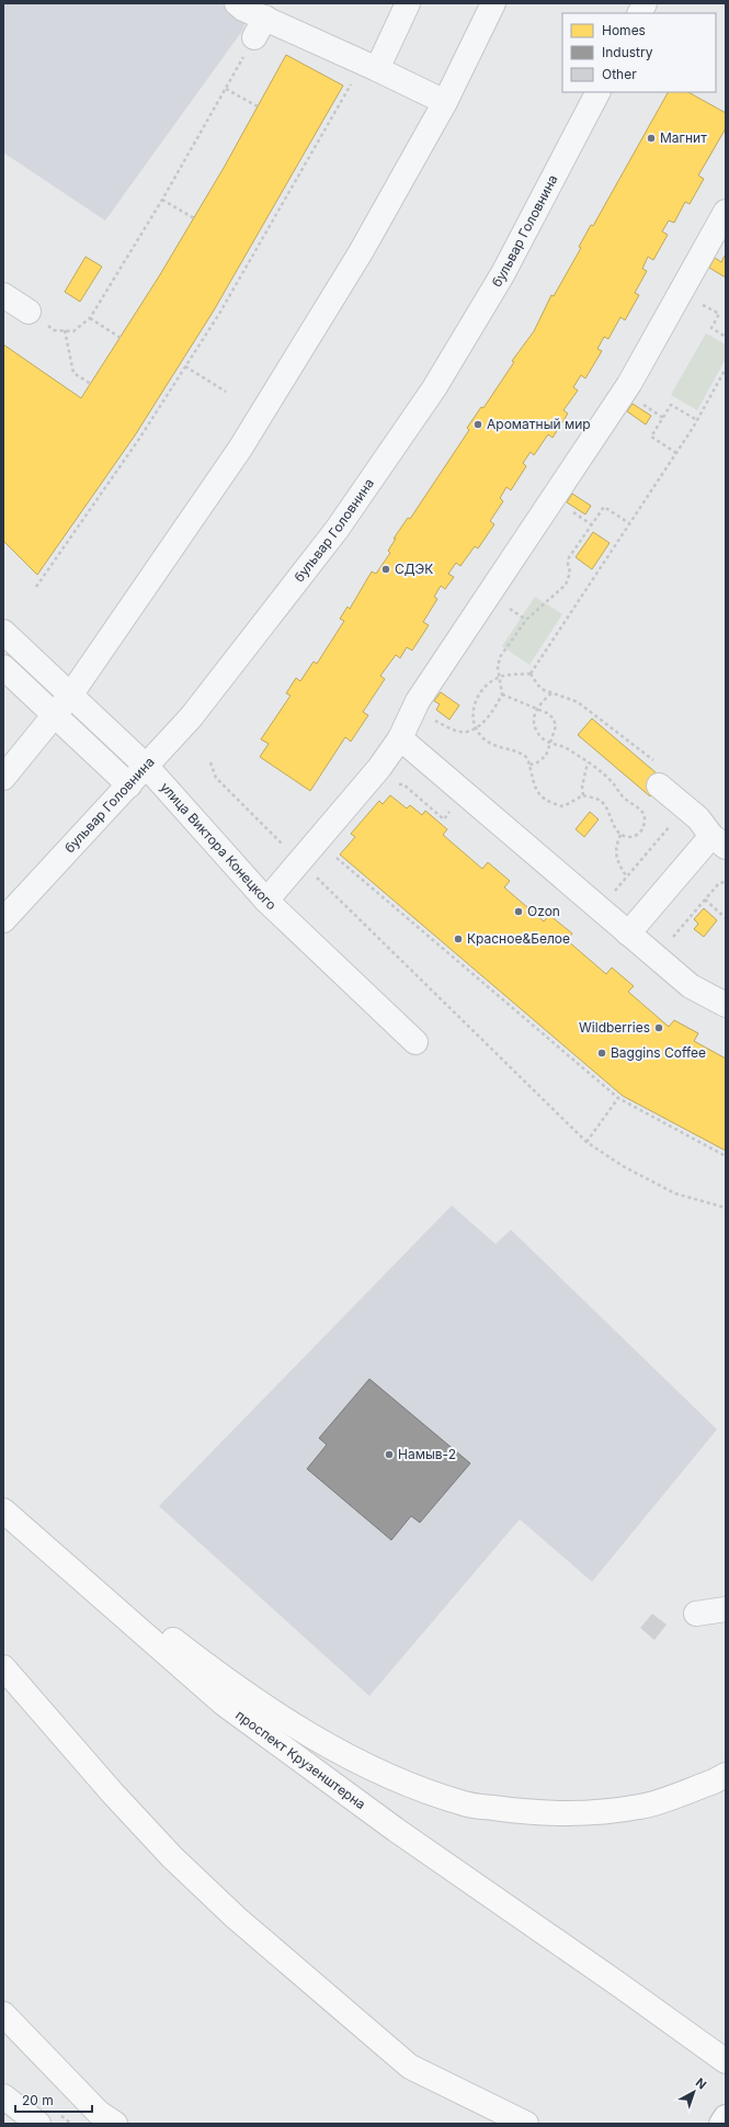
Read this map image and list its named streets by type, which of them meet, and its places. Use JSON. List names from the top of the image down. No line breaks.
{"streets":{"main road":["проспект Крузенштерна"],"street":["бульвар Головнина","улица Виктора Конецкого"]},"crossings":[["бульвар Головнина","улица Виктора Конецкого"]],"places":["Магнит","Ароматный мир","СДЭК","Ozon","Красное&Белое","Wildberries","Baggins Coffee","Намыв-2"],"legend":["Homes","Industry","Other"],"scale_bar":"20 m","north":"top right"}
